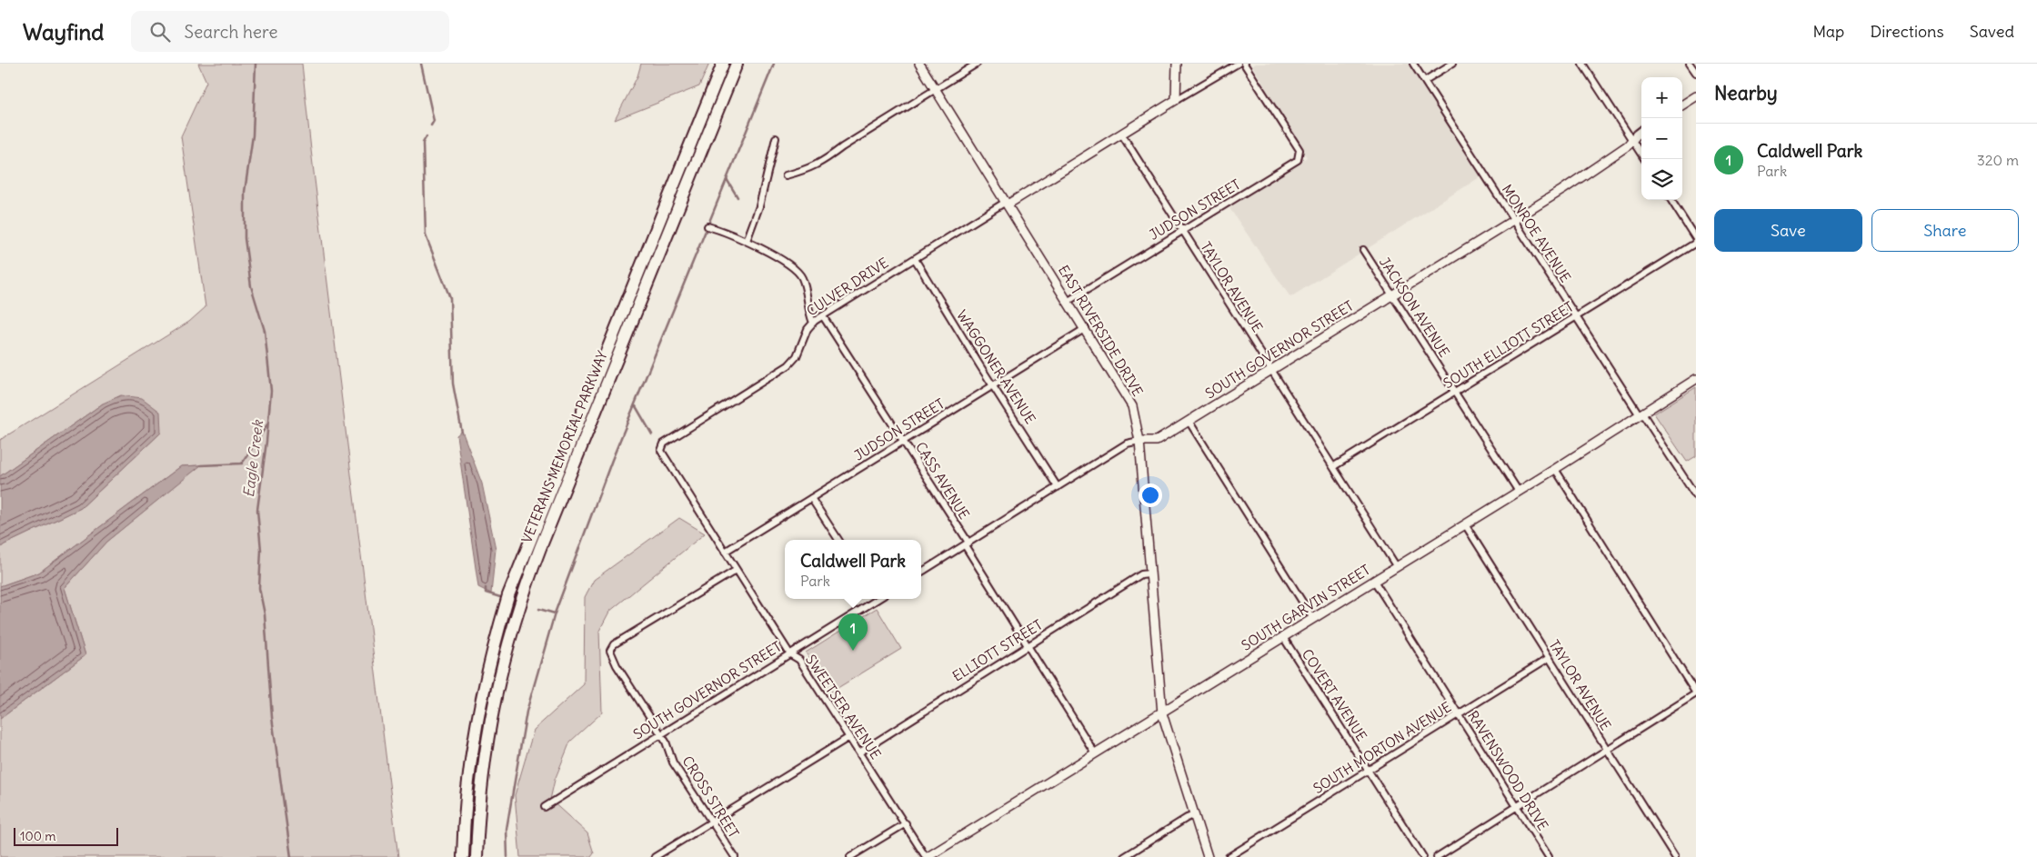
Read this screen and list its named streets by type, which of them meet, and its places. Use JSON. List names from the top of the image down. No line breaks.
{"streets":{"highway":["VETERANS MEMORIAL PARKWAY"],"street":["JUDSON STREET","MONROE AVENUE","CULVER DRIVE","TAYLOR AVENUE","JACKSON AVENUE","EAST RIVERSIDE DRIVE","SOUTH ELLIOTT STREET","SOUTH GOVERNOR STREET","WAGGONER AVENUE","CASS AVENUE","SOUTH GARVIN STREET","ELLIOTT STREET","COVERT AVENUE","SWEETSER AVENUE","SOUTH MORTON AVENUE","RAVENSWOOD DRIVE","CROSS STREET"]},"crossings":[["JUDSON STREET","TAYLOR AVENUE"],["JUDSON STREET","EAST RIVERSIDE DRIVE"],["JUDSON STREET","WAGGONER AVENUE"],["JUDSON STREET","CASS AVENUE"],["JUDSON STREET","SWEETSER AVENUE"],["MONROE AVENUE","SOUTH ELLIOTT STREET"],["MONROE AVENUE","SOUTH GOVERNOR STREET"],["MONROE AVENUE","SOUTH GARVIN STREET"],["CULVER DRIVE","TAYLOR AVENUE"],["CULVER DRIVE","EAST RIVERSIDE DRIVE"],["CULVER DRIVE","WAGGONER AVENUE"],["CULVER DRIVE","CASS AVENUE"],["CULVER DRIVE","SWEETSER AVENUE"],["TAYLOR AVENUE","SOUTH ELLIOTT STREET"],["TAYLOR AVENUE","SOUTH GOVERNOR STREET"],["TAYLOR AVENUE","SOUTH GARVIN STREET"],["TAYLOR AVENUE","SOUTH MORTON AVENUE"],["JACKSON AVENUE","SOUTH ELLIOTT STREET"],["JACKSON AVENUE","SOUTH GOVERNOR STREET"],["JACKSON AVENUE","SOUTH GARVIN STREET"],["EAST RIVERSIDE DRIVE","SOUTH GOVERNOR STREET"],["EAST RIVERSIDE DRIVE","SOUTH GARVIN STREET"],["EAST RIVERSIDE DRIVE","ELLIOTT STREET"],["SOUTH GOVERNOR STREET","WAGGONER AVENUE"],["SOUTH GOVERNOR STREET","CASS AVENUE"],["SOUTH GOVERNOR STREET","SWEETSER AVENUE"],["SOUTH GOVERNOR STREET","CROSS STREET"],["CASS AVENUE","SOUTH GARVIN STREET"],["CASS AVENUE","ELLIOTT STREET"],["SOUTH GARVIN STREET","COVERT AVENUE"],["SOUTH GARVIN STREET","SWEETSER AVENUE"],["SOUTH GARVIN STREET","RAVENSWOOD DRIVE"],["ELLIOTT STREET","SWEETSER AVENUE"],["COVERT AVENUE","SOUTH MORTON AVENUE"],["SWEETSER AVENUE","CROSS STREET"],["SOUTH MORTON AVENUE","RAVENSWOOD DRIVE"]],"water":["Eagle Creek"],"scale_bar":"100 m","page":{"header":"Wayfind","search":"Search here","nav":["Map","Directions","Saved"],"heading":"Nearby","map_buttons":["+","−"],"list":[{"mark":"1","name":"Caldwell Park","note":"Park","value":"320 m"}],"buttons":["Save","Share"],"popup":["Caldwell Park","Park"],"pins":"1","scale":"100 m"}}
